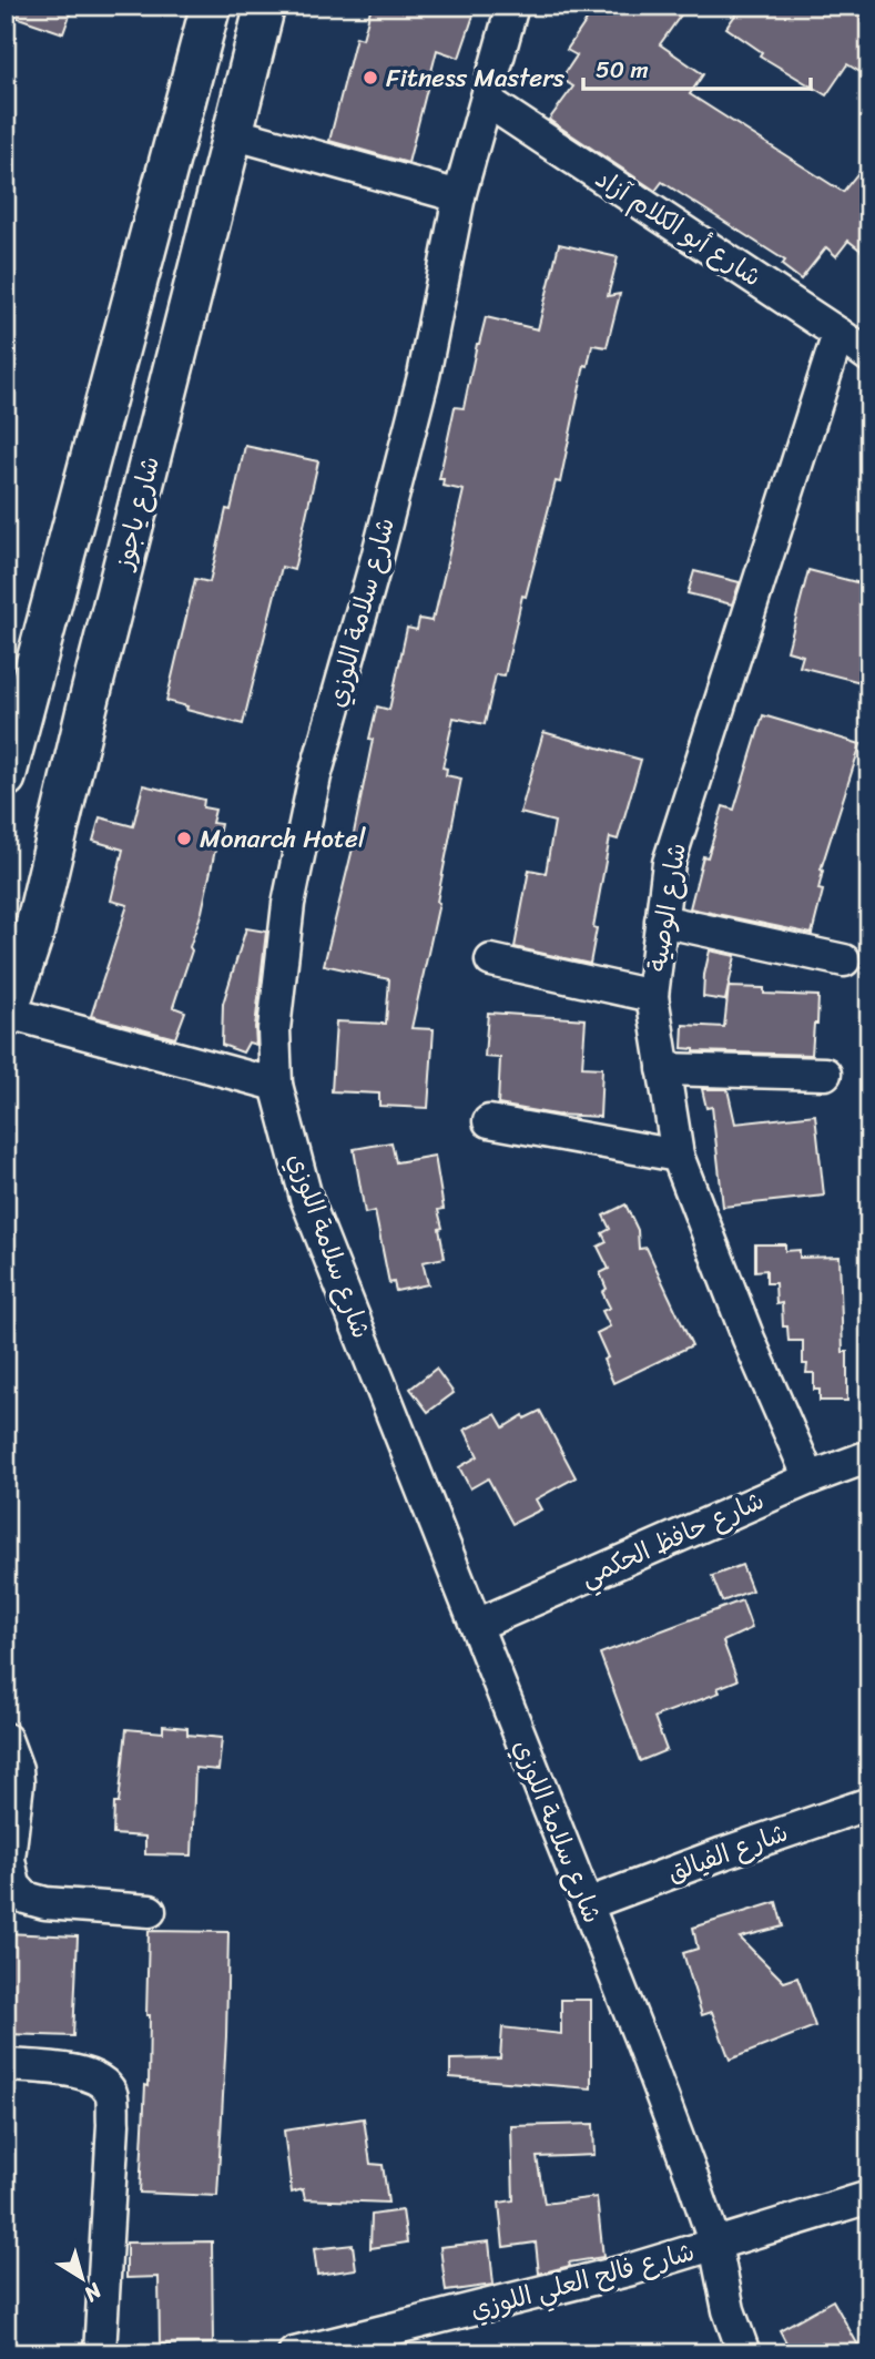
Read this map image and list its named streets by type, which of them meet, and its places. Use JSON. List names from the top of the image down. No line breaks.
{"streets":{"main road":["شارع ياجوز"],"street":["شارع أبو الكلام آزاد","شارع سلامة اللوزي","شارع الوصية","شارع حافظ الحكمي","شارع الفيالق","شارع فالح العلي اللوزي"]},"crossings":[["شارع أبو الكلام آزاد","شارع سلامة اللوزي"],["شارع أبو الكلام آزاد","شارع الوصية"],["شارع سلامة اللوزي","شارع حافظ الحكمي"],["شارع سلامة اللوزي","شارع الفيالق"],["شارع سلامة اللوزي","شارع فالح العلي اللوزي"],["شارع الوصية","شارع حافظ الحكمي"]],"places":["Fitness Masters","Monarch Hotel"],"scale_bar":"50 m","north":"bottom right"}
